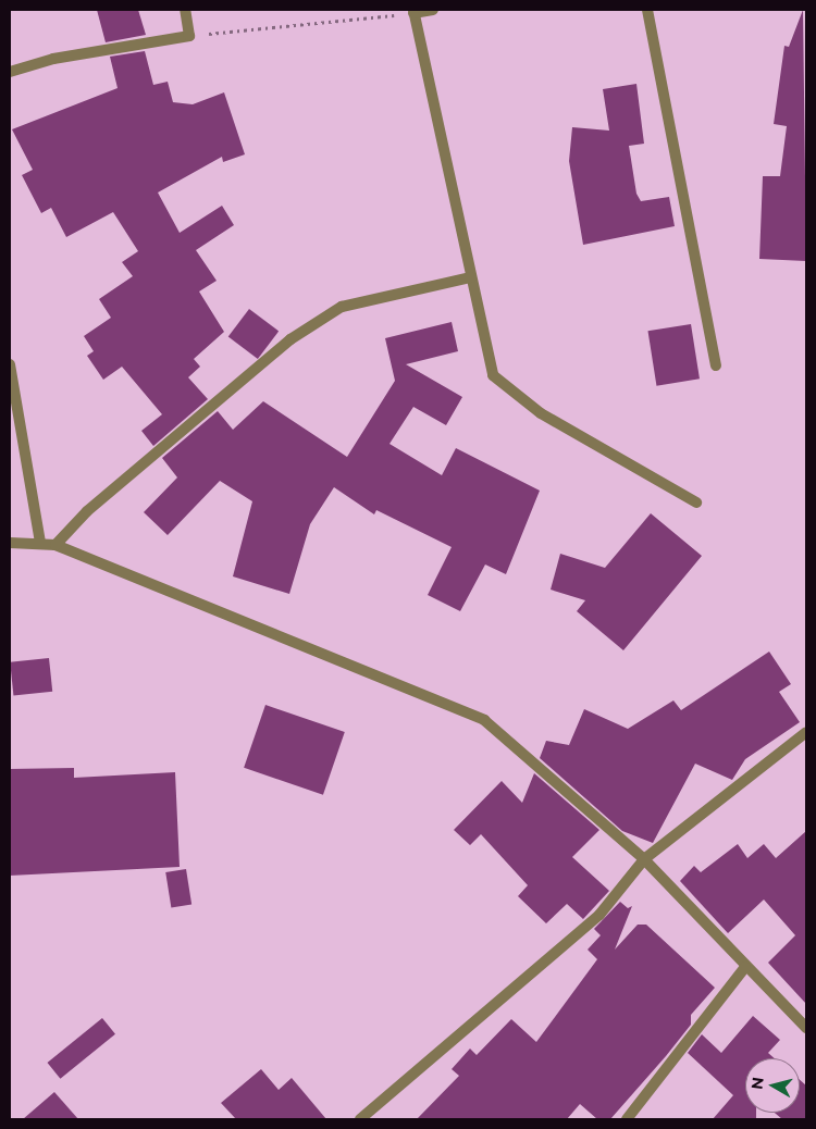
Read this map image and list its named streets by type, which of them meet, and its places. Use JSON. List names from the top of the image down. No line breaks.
{"north":"left"}
